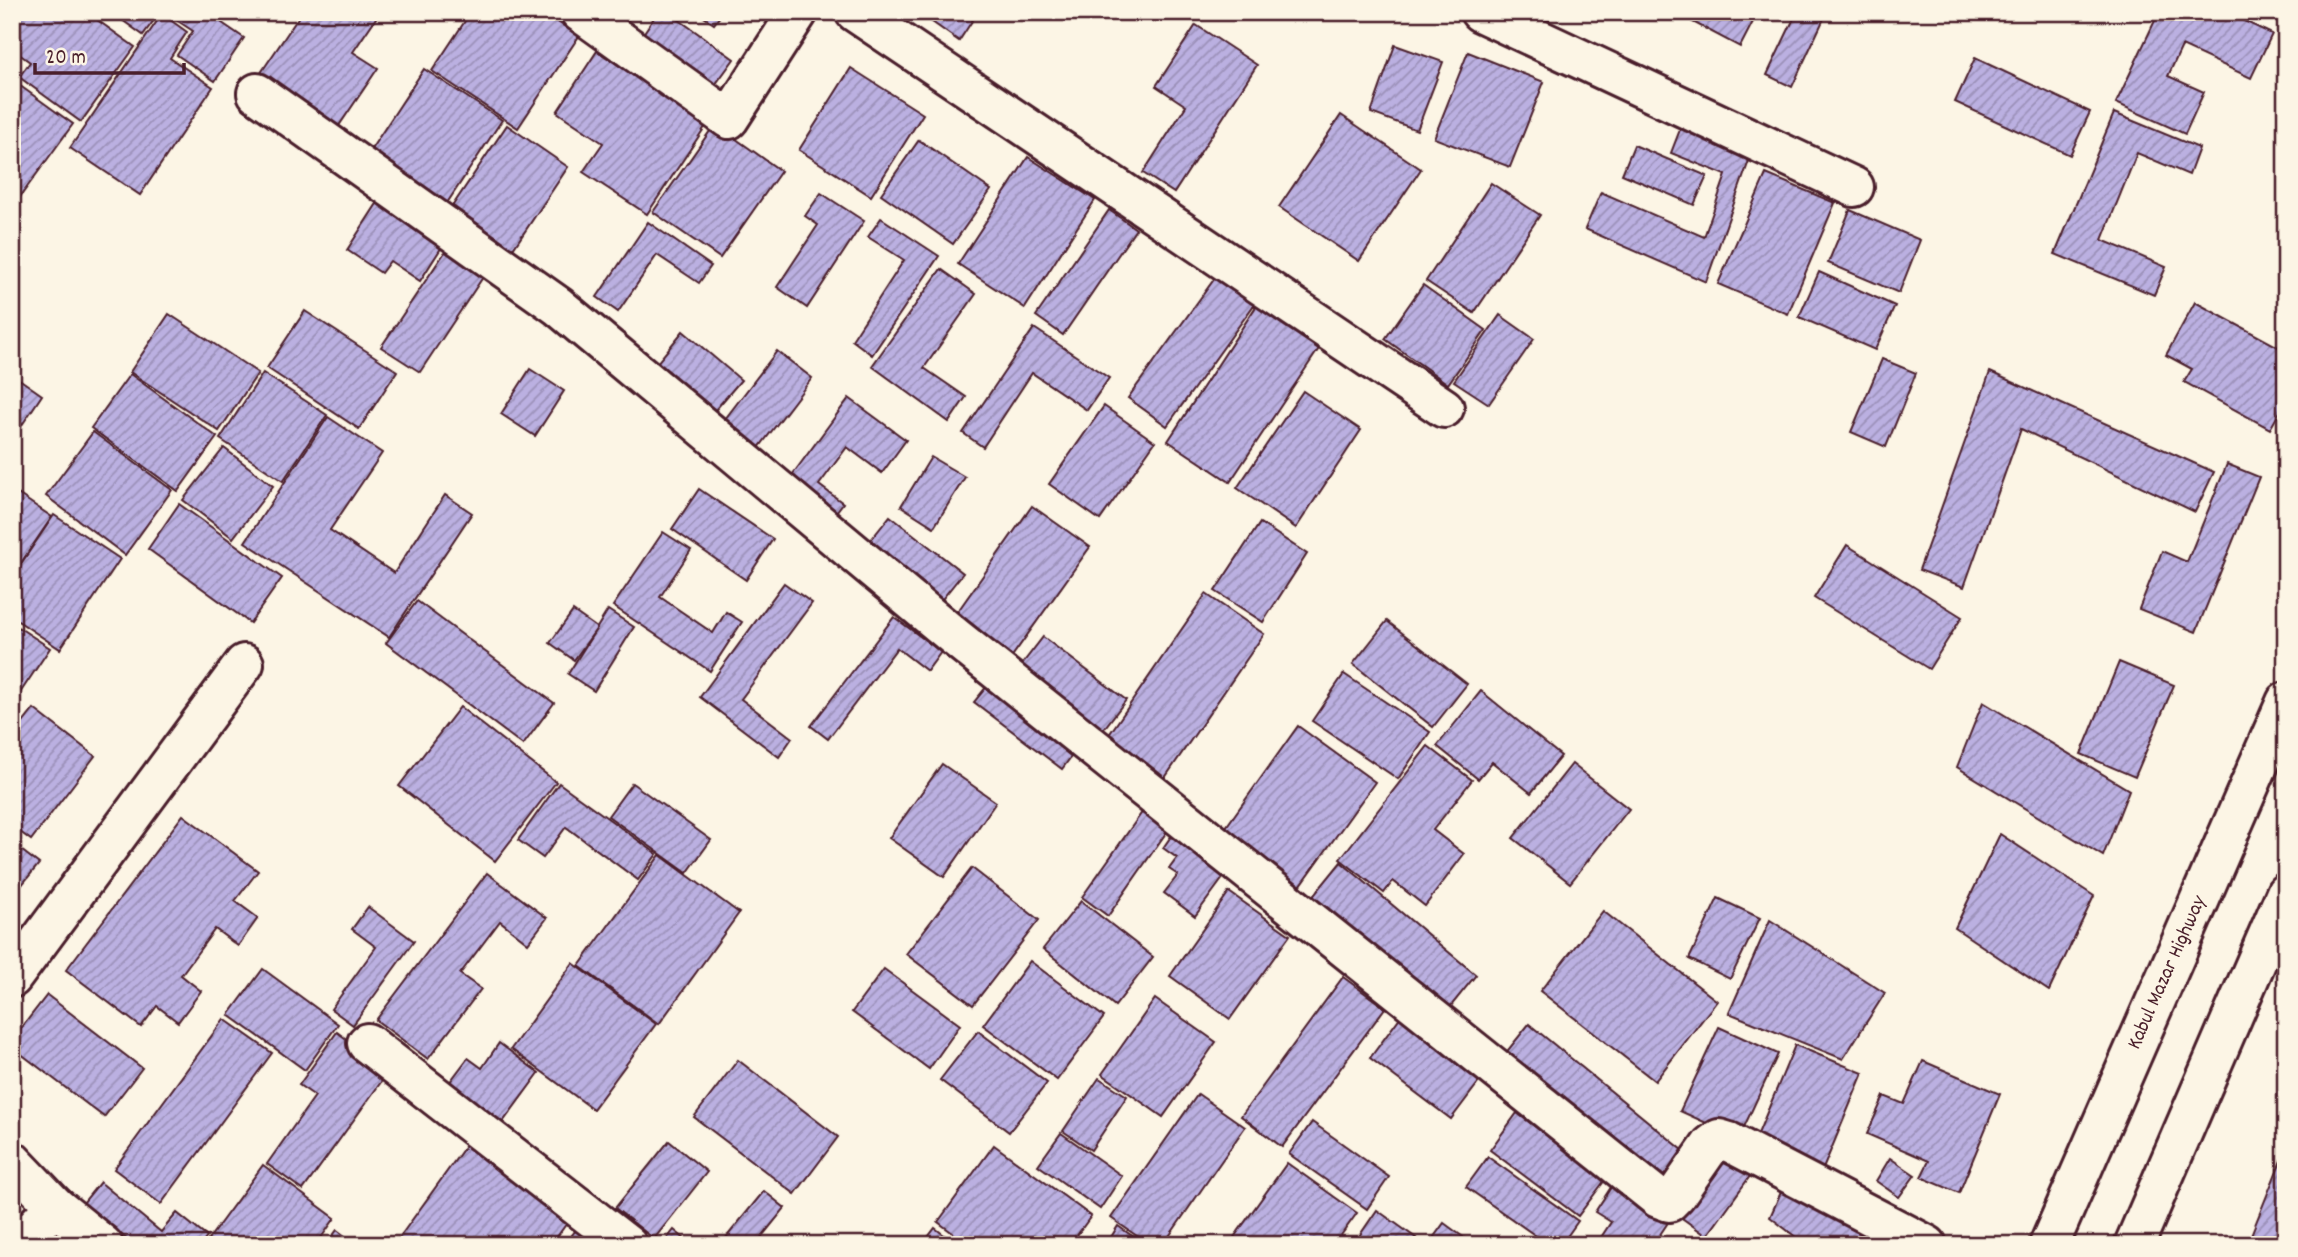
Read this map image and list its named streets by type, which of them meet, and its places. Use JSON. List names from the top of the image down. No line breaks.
{"streets":{"main road":["Kabul Mazar Highway"]},"scale_bar":"20 m"}
